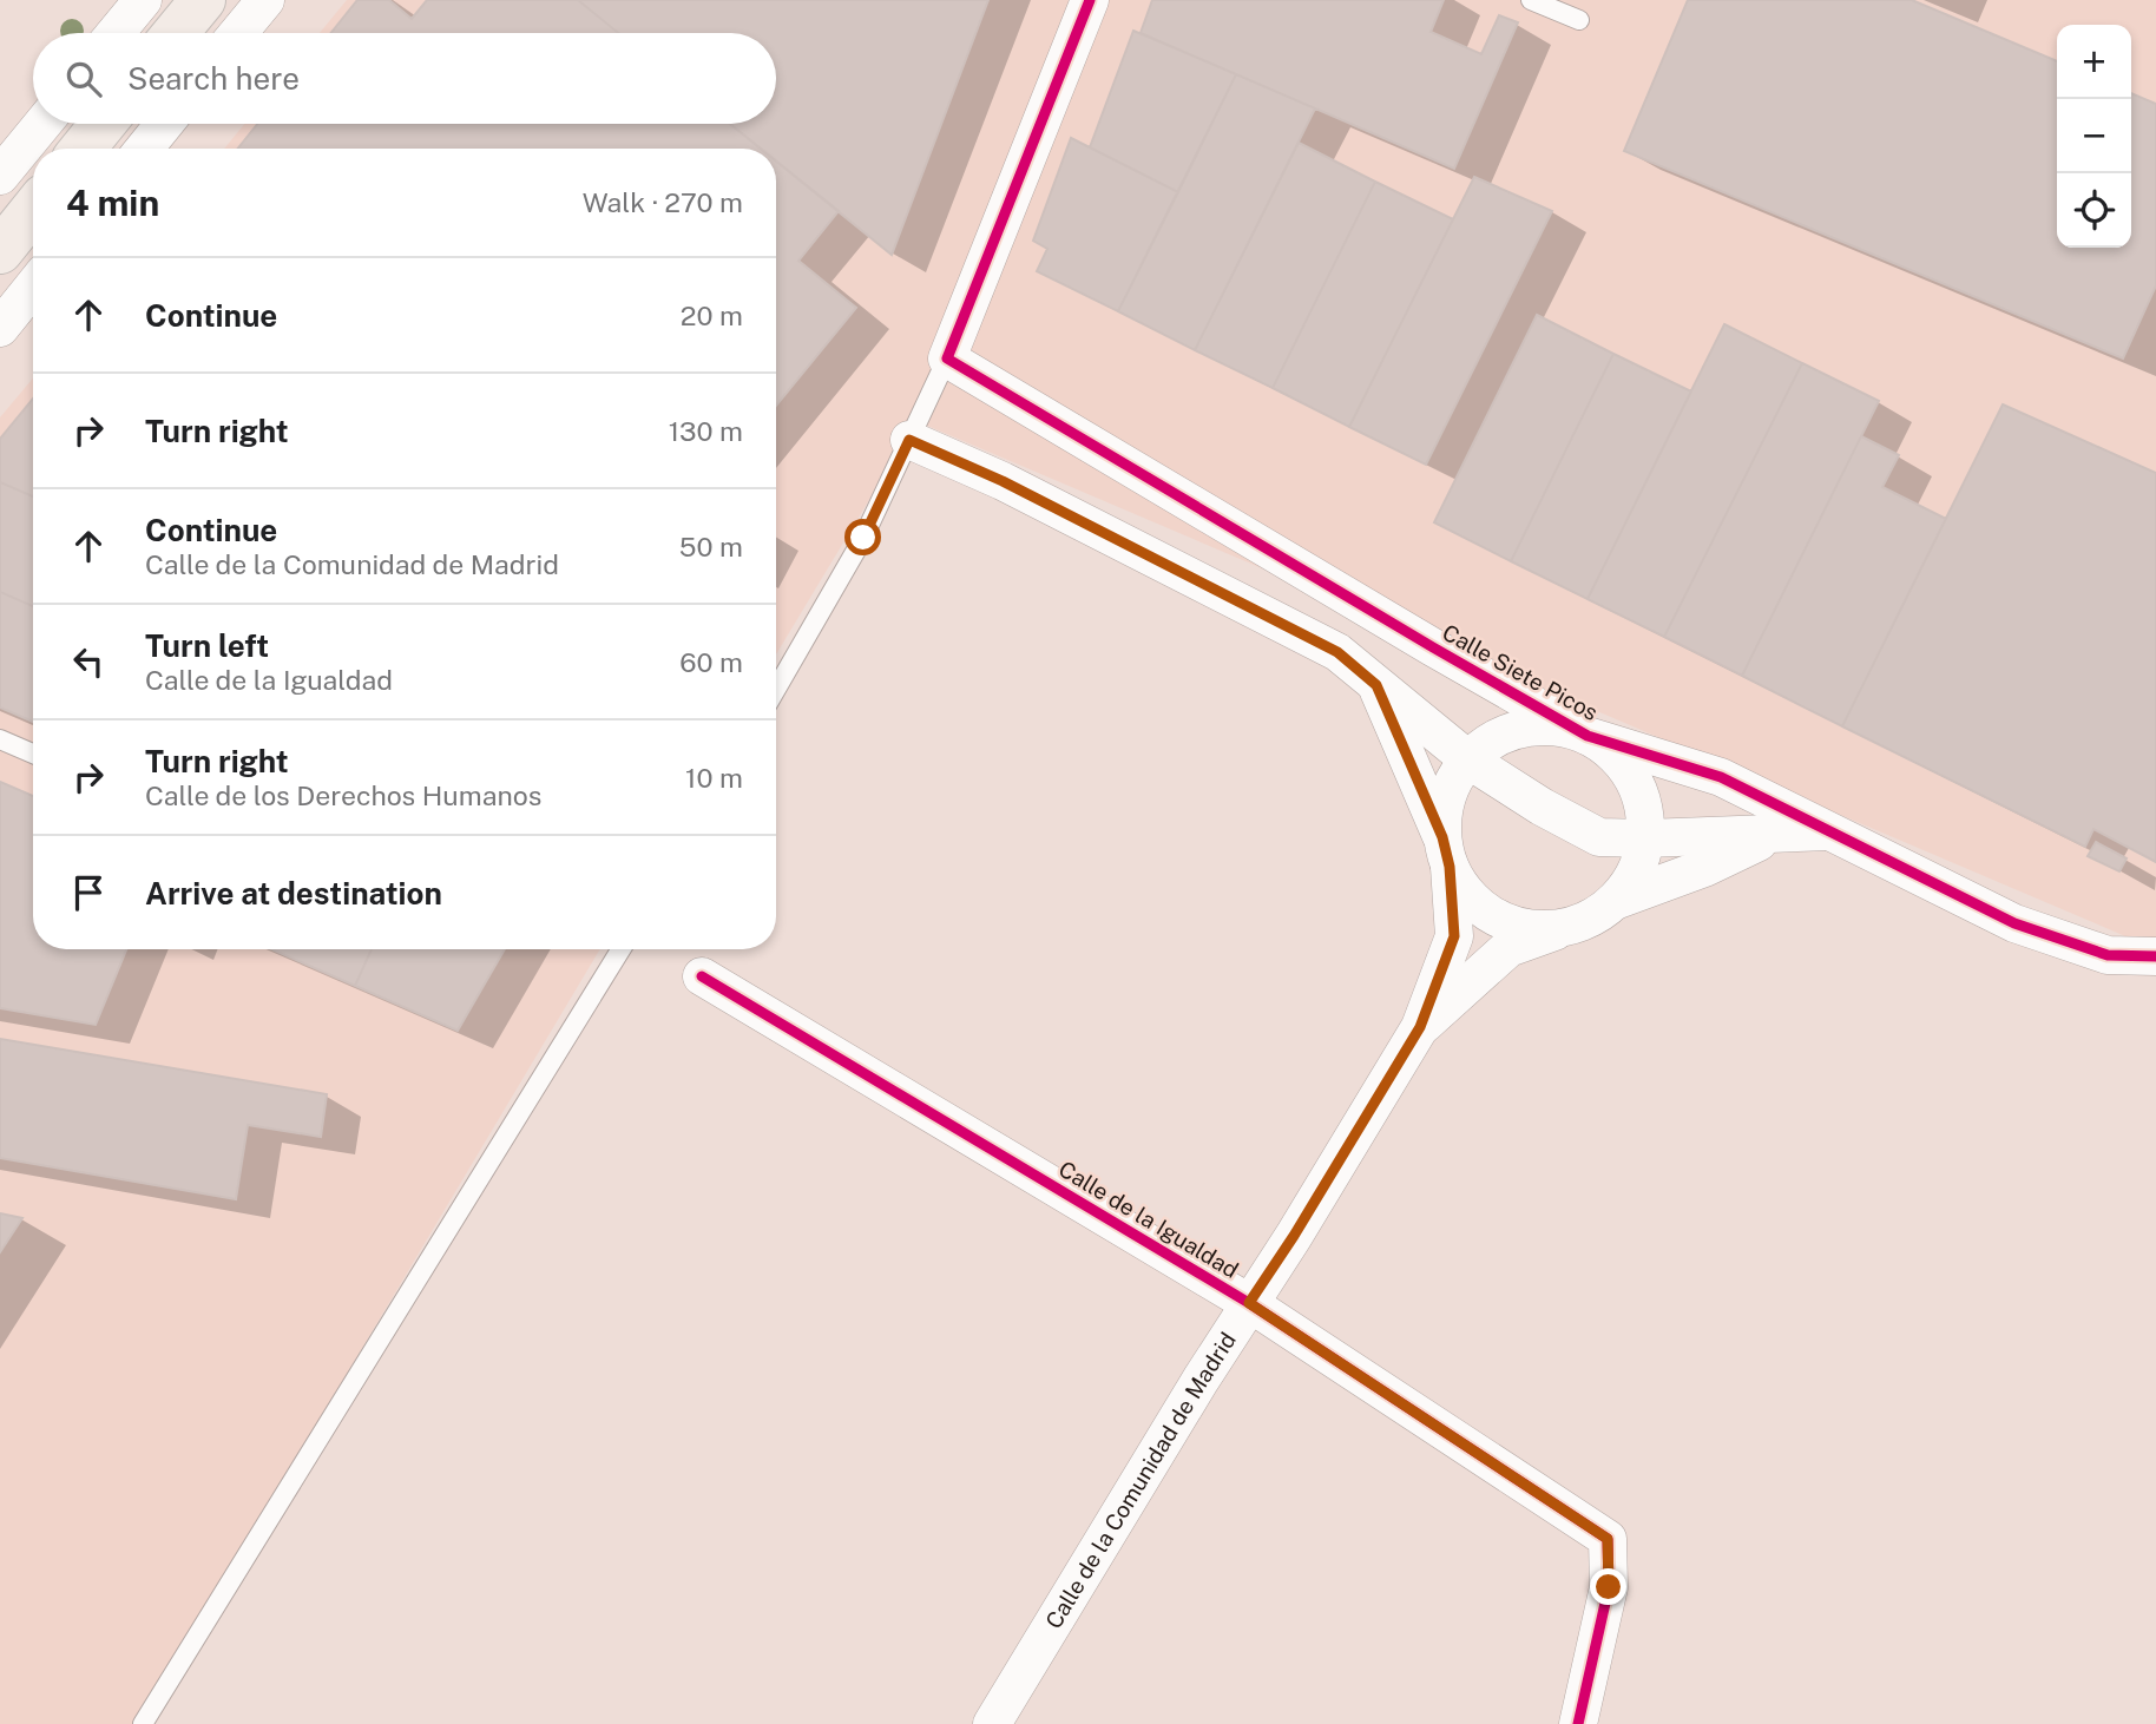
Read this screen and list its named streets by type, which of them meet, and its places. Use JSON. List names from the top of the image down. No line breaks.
{"streets":{"street":["Calle Siete Picos","Calle de la Igualdad","Calle de la Comunidad de Madrid"]},"crossings":[["Calle de la Igualdad","Calle de la Comunidad de Madrid"]],"page":{"map_buttons":["+","−"],"search":"Search here","heading":["4 min","Walk · 270 m"],"list":[["Continue","20 m"],["Turn right","130 m"],["Continue","Calle de la Comunidad de Madrid","50 m"],["Turn left","Calle de la Igualdad","60 m"],["Turn right","Calle de los Derechos Humanos","10 m"],"Arrive at destination"]}}
